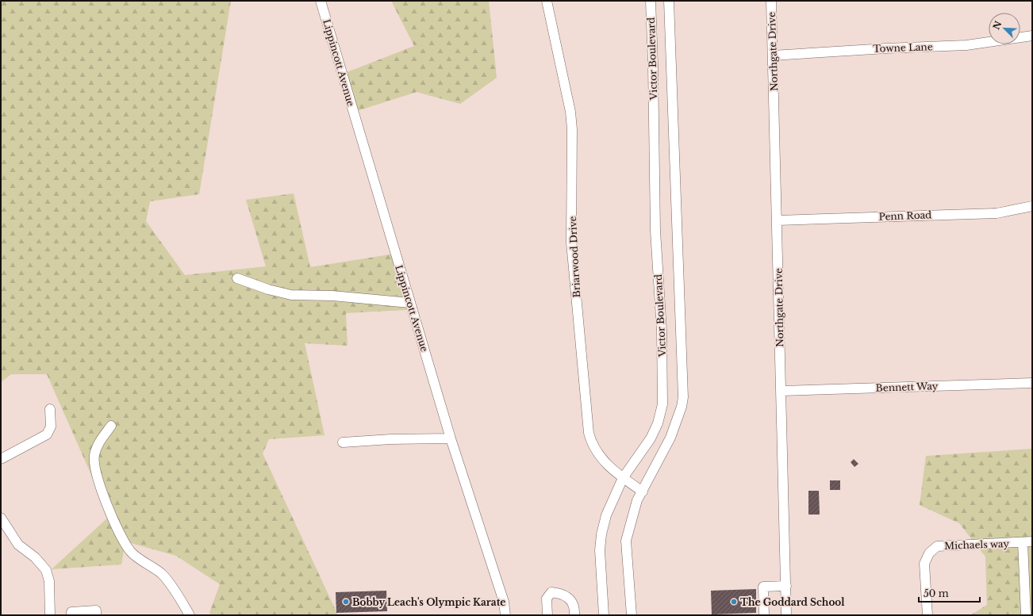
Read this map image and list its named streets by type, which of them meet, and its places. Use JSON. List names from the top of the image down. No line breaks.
{"streets":{"street":["Towne Lane","Northgate Drive","Victor Boulevard","Lippincott Avenue","Penn Road","Briarwood Drive","Bennett Way","Michaels way"]},"crossings":[["Towne Lane","Northgate Drive"],["Northgate Drive","Penn Road"],["Northgate Drive","Bennett Way"],["Victor Boulevard","Briarwood Drive"]],"places":["Bobby Leach's Olympic Karate","The Goddard School"],"scale_bar":"50 m","north":"top left"}
